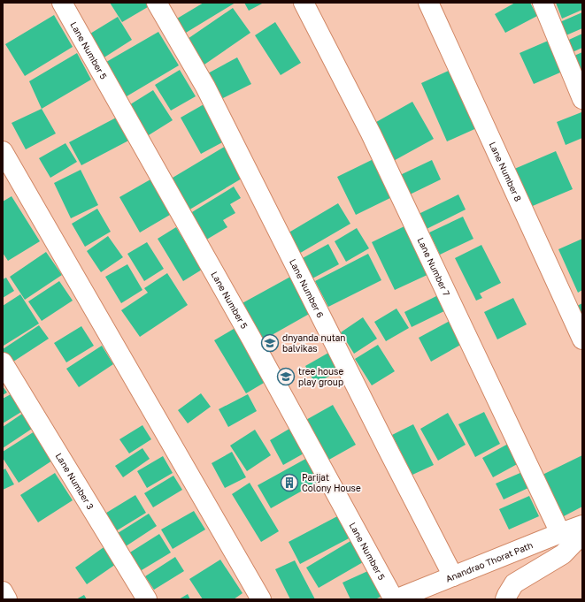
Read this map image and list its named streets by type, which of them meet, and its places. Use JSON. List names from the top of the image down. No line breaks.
{"streets":{"street":["Lane Number 5","Lane Number 8","Lane Number 7","Lane Number 6","Lane Number 3","Anandrao Thorat Path"]},"crossings":[["Lane Number 5","Anandrao Thorat Path"],["Lane Number 7","Anandrao Thorat Path"],["Lane Number 6","Anandrao Thorat Path"]],"places":{"school or university":["dnyanda nutan balvikas","tree house play group"],"building":["Parijat Colony House"]}}
